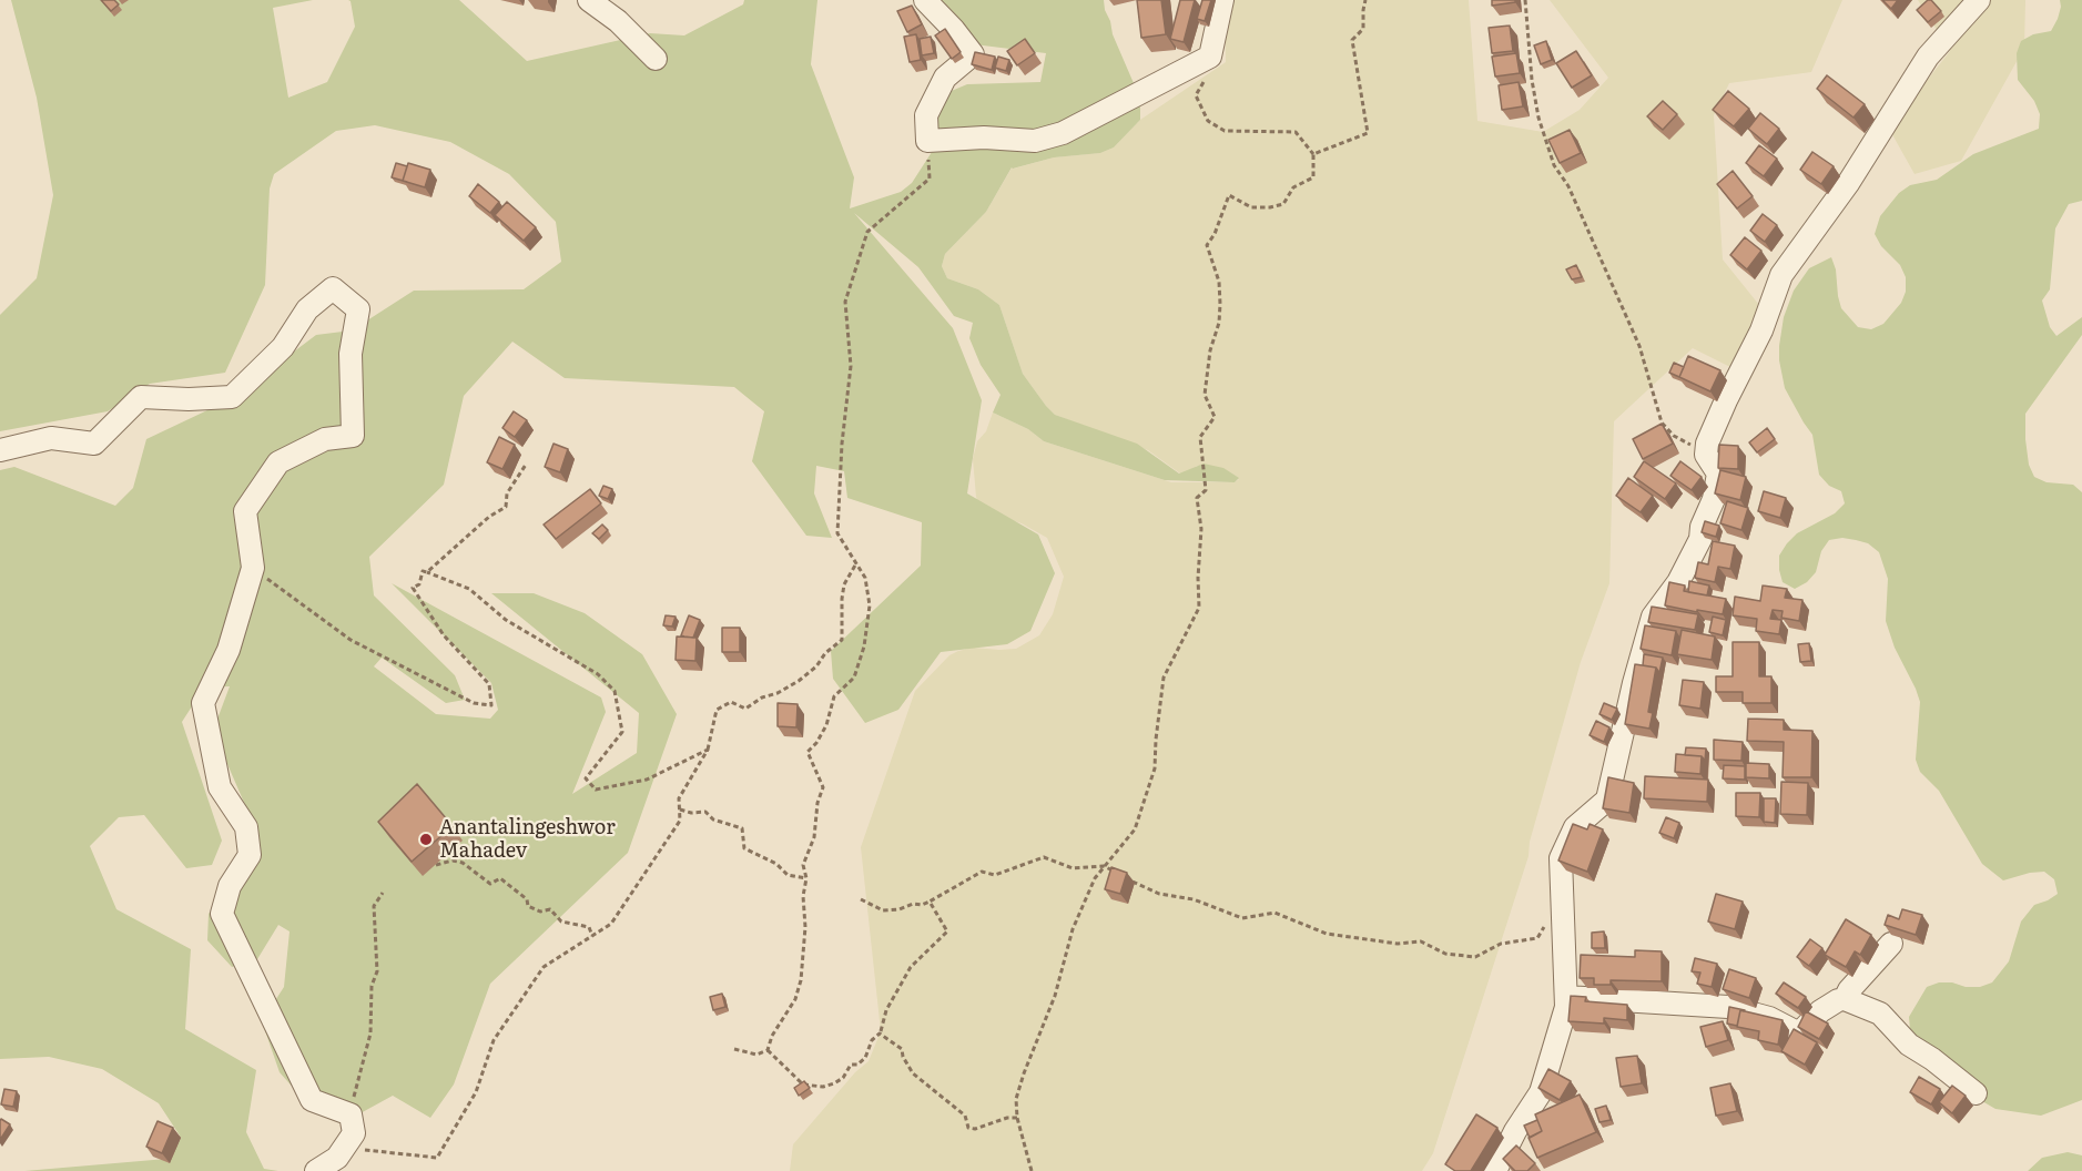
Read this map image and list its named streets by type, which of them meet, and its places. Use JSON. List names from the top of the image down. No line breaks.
{"places":["Anantalingeshwor Mahadev"]}
